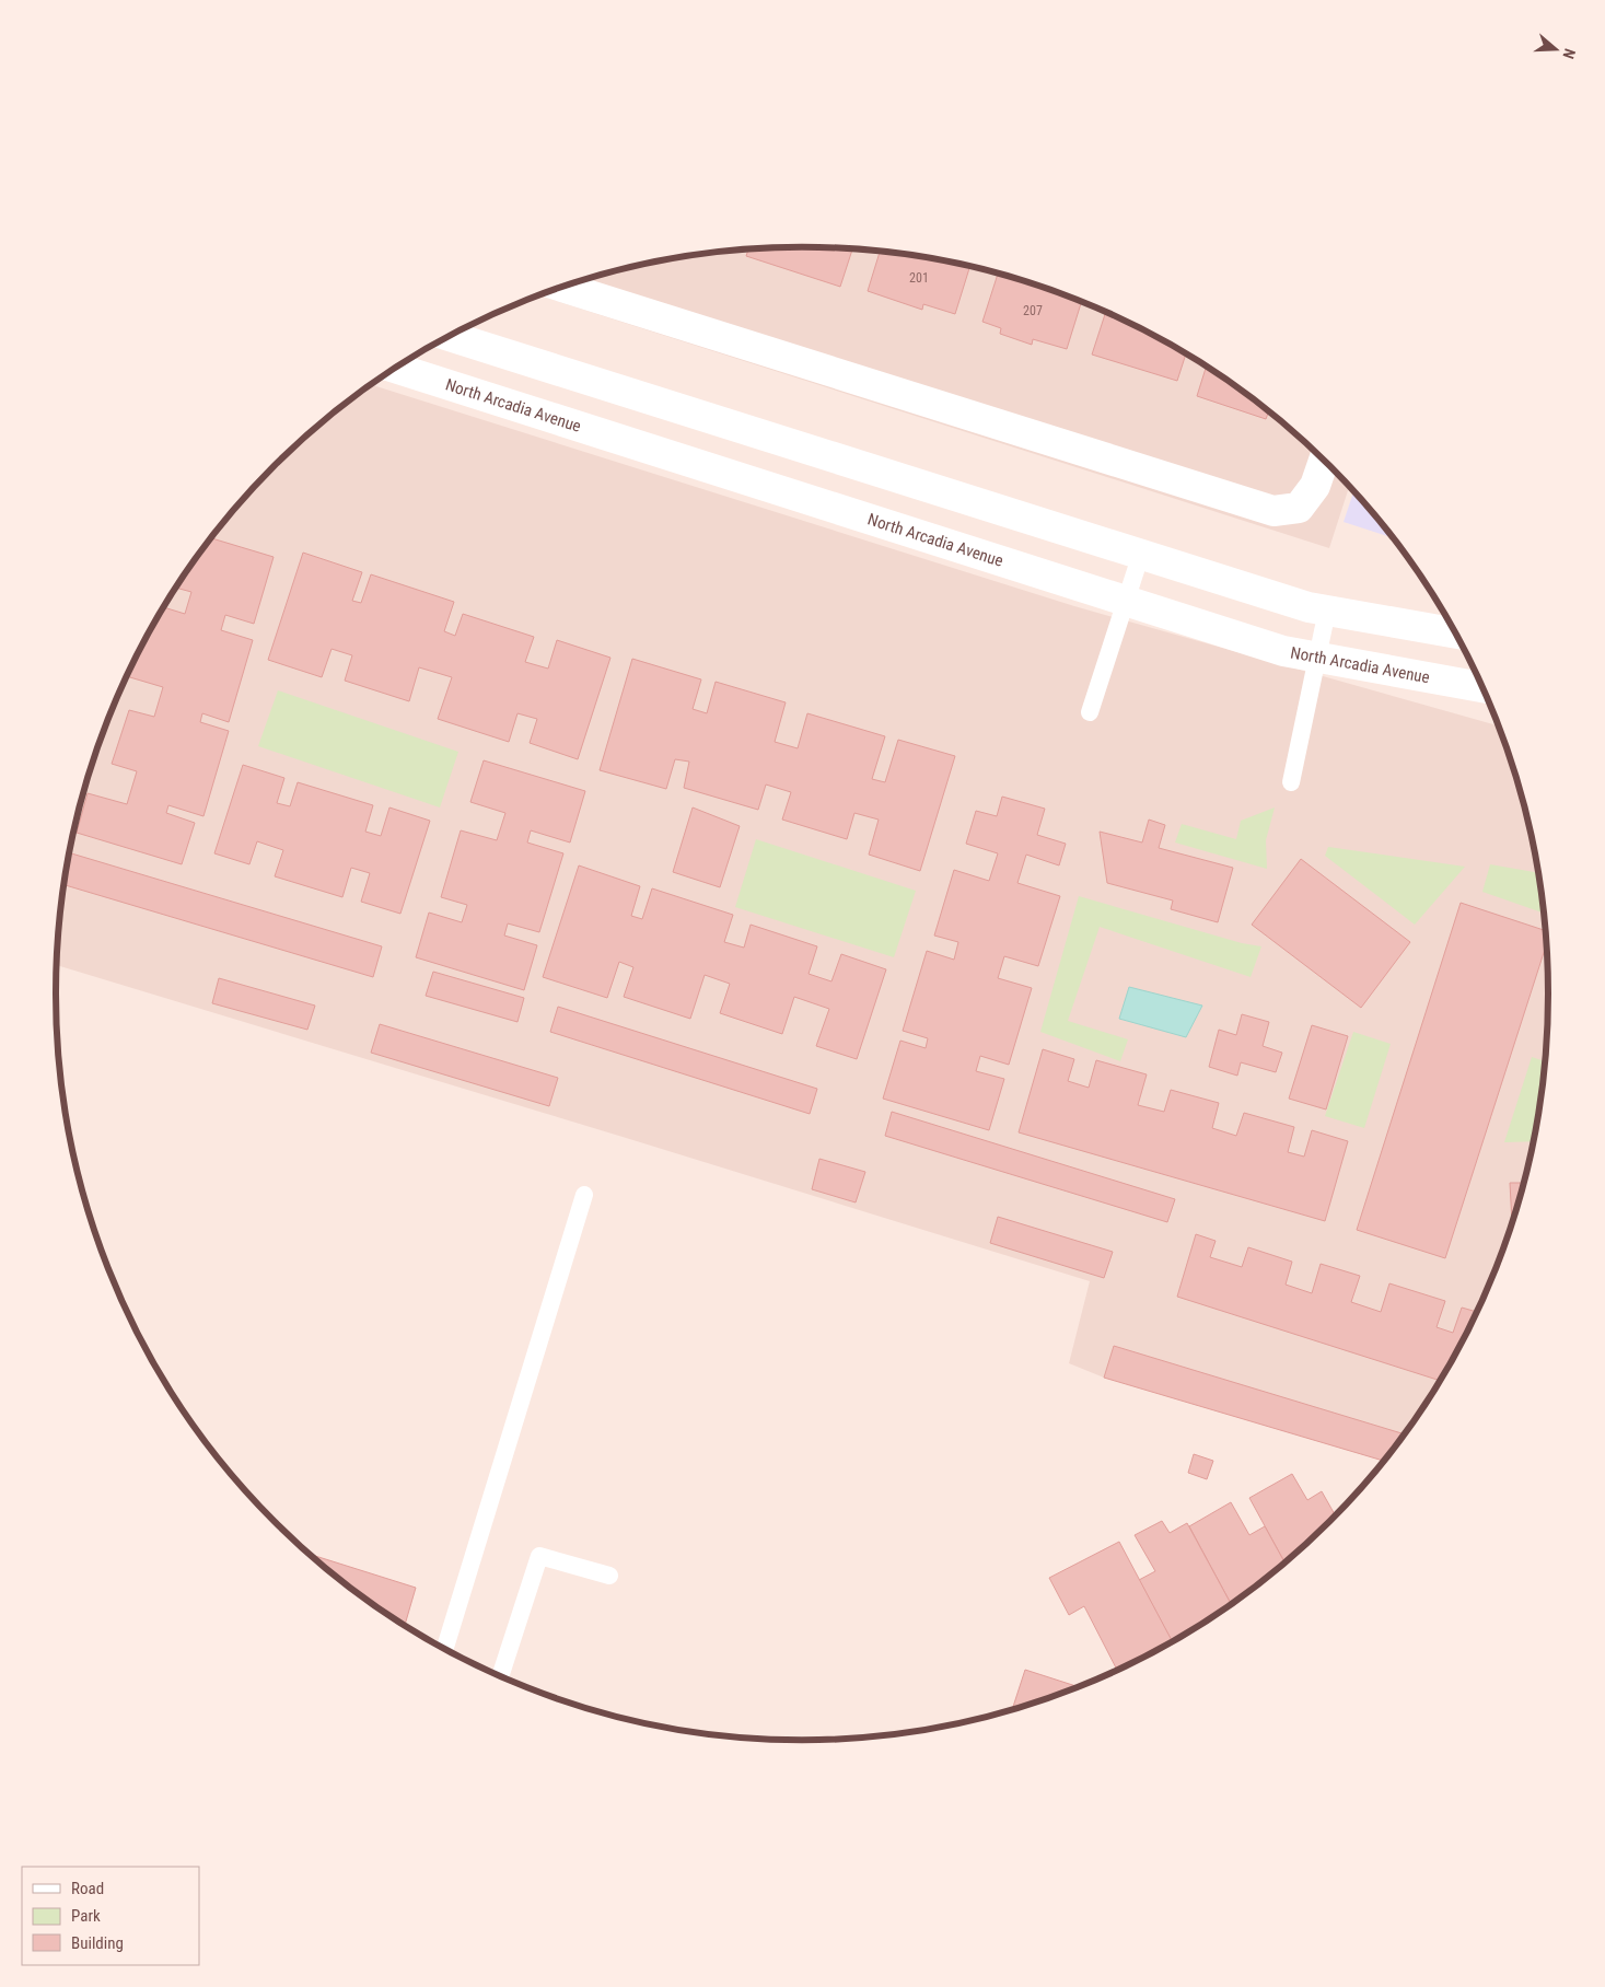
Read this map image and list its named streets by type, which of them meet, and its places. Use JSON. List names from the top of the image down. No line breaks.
{"streets":{"street":["North Arcadia Avenue"]},"house_numbers":["201","207"],"legend":["Road","Park","Building"],"north":"right"}
